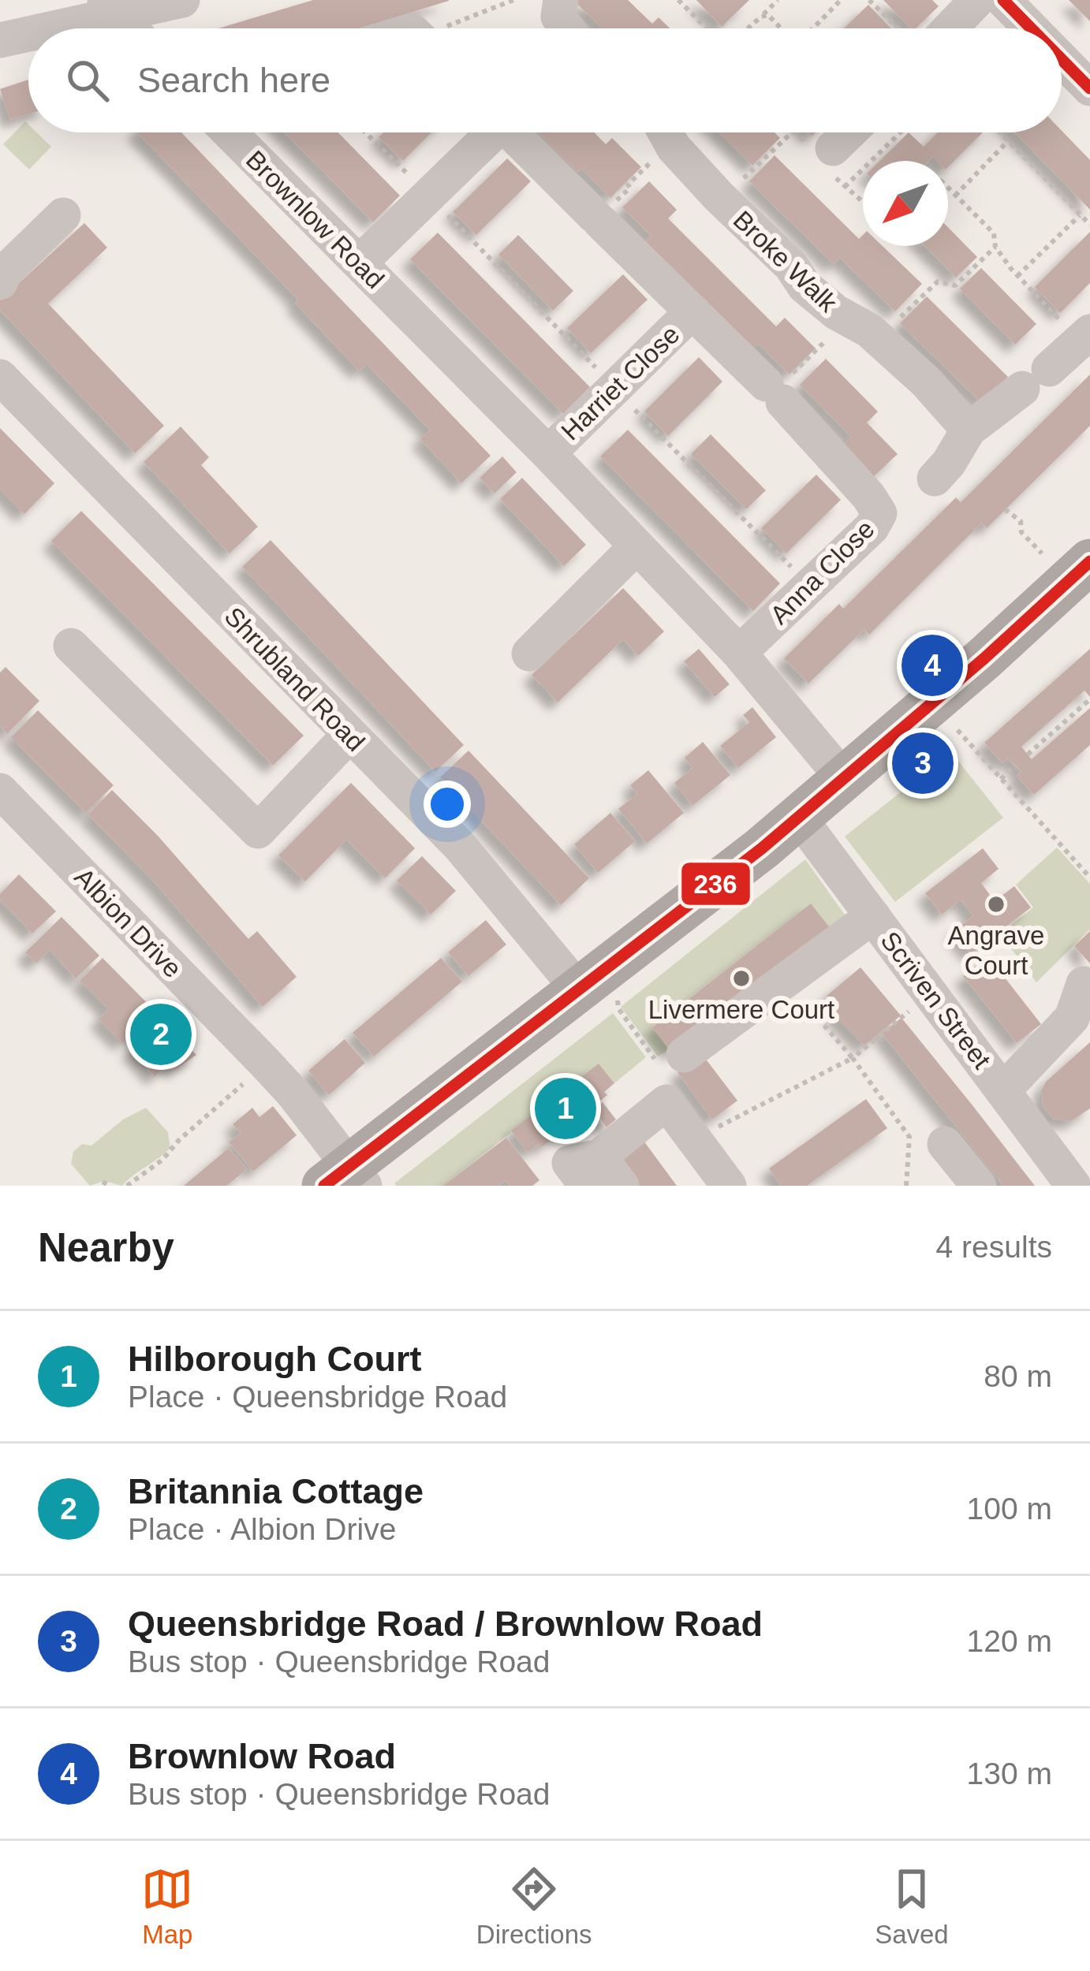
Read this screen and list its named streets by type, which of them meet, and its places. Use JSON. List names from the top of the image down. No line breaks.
{"streets":{"street":["Brownlow Road","Broke Walk","Harriet Close","Anna Close","Shrubland Road","Albion Drive","Scriven Street"]},"crossings":[["Brownlow Road","Harriet Close"],["Brownlow Road","Anna Close"],["Harriet Close","Anna Close"]],"places":["Angrave Court","Livermere Court"],"lines":["transit line 236"],"north":"bottom left","page":{"search":"Search here","pins":["4","3","2","1"],"heading":["Nearby","4 results"],"list":[{"mark":"1","name":"Hilborough Court","note":"Place · Queensbridge Road","value":"80 m"},{"mark":"2","name":"Britannia Cottage","note":"Place · Albion Drive","value":"100 m"},{"mark":"3","name":"Queensbridge Road / Brownlow Road","note":"Bus stop · Queensbridge Road","value":"120 m"},{"mark":"4","name":"Brownlow Road","note":"Bus stop · Queensbridge Road","value":"130 m"}],"nav":["Map","Directions","Saved"]}}
